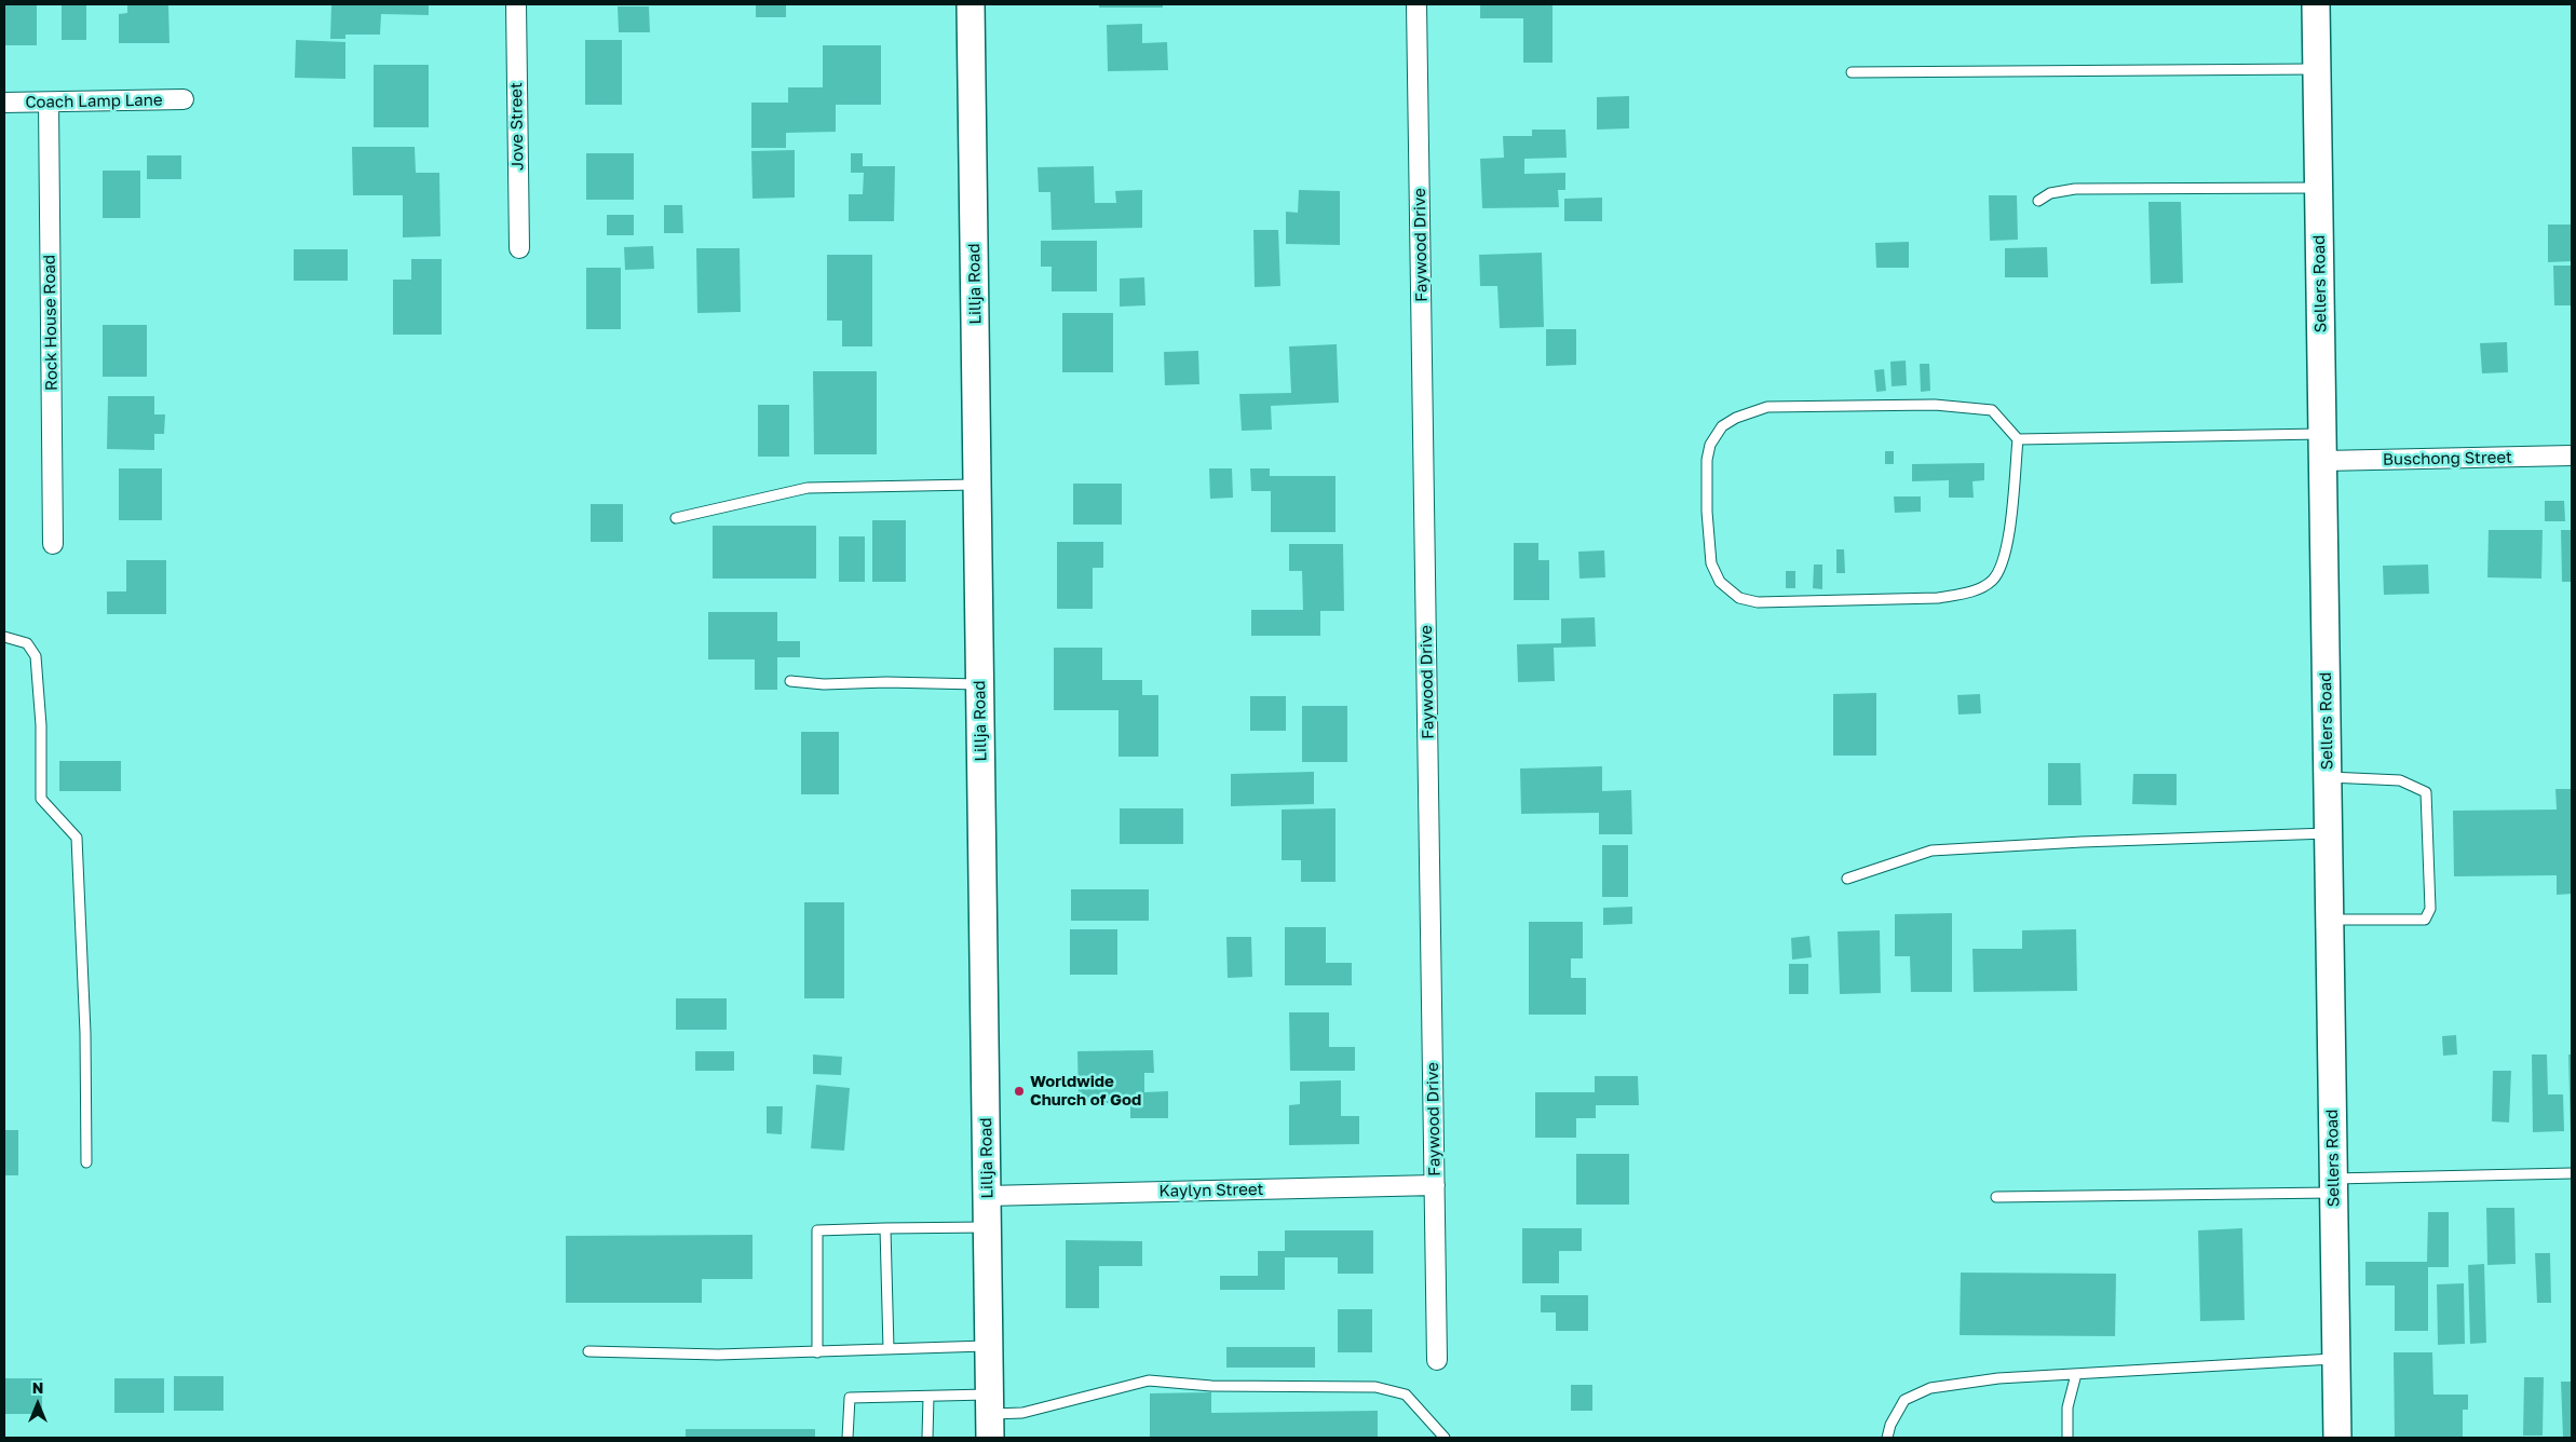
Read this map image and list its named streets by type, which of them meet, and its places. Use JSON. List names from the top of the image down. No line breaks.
{"streets":{"street":["Coach Lamp Lane","Jove Street","Faywood Drive","Lillja Road","Sellers Road","Rock House Road","Buschong Street","Kaylyn Street"]},"crossings":[["Coach Lamp Lane","Rock House Road"],["Faywood Drive","Kaylyn Street"],["Lillja Road","Kaylyn Street"],["Sellers Road","Buschong Street"]],"places":["Worldwide Church of God"],"north":"top"}
